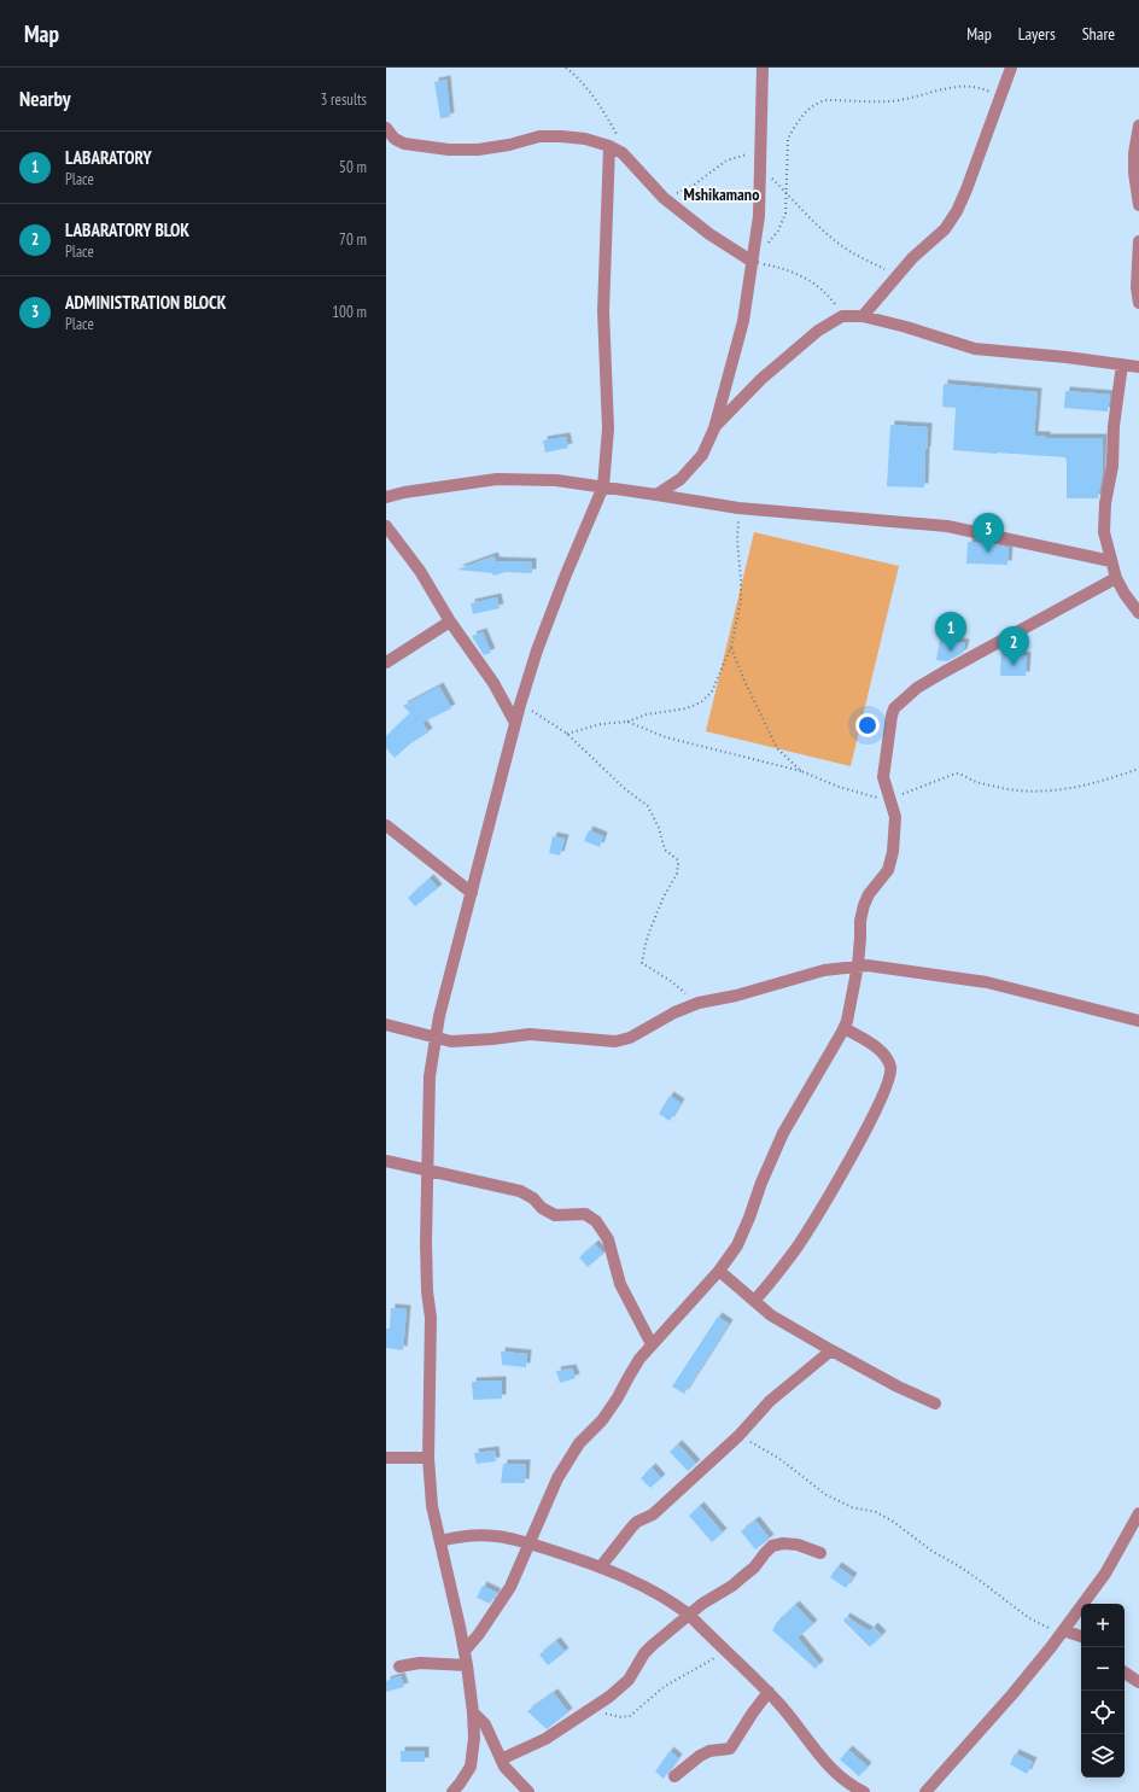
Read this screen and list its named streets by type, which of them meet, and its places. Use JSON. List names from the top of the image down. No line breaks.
{"districts":["Mshikamano"],"page":{"header":"Map","nav":["Map","Layers","Share"],"heading":["Nearby","3 results"],"list":[{"mark":"1","name":"LABARATORY","note":"Place","value":"50 m"},{"mark":"2","name":"LABARATORY BLOK","note":"Place","value":"70 m"},{"mark":"3","name":"ADMINISTRATION BLOCK","note":"Place","value":"100 m"}],"pins":["3","1","2"],"map_buttons":["+","−"]}}
